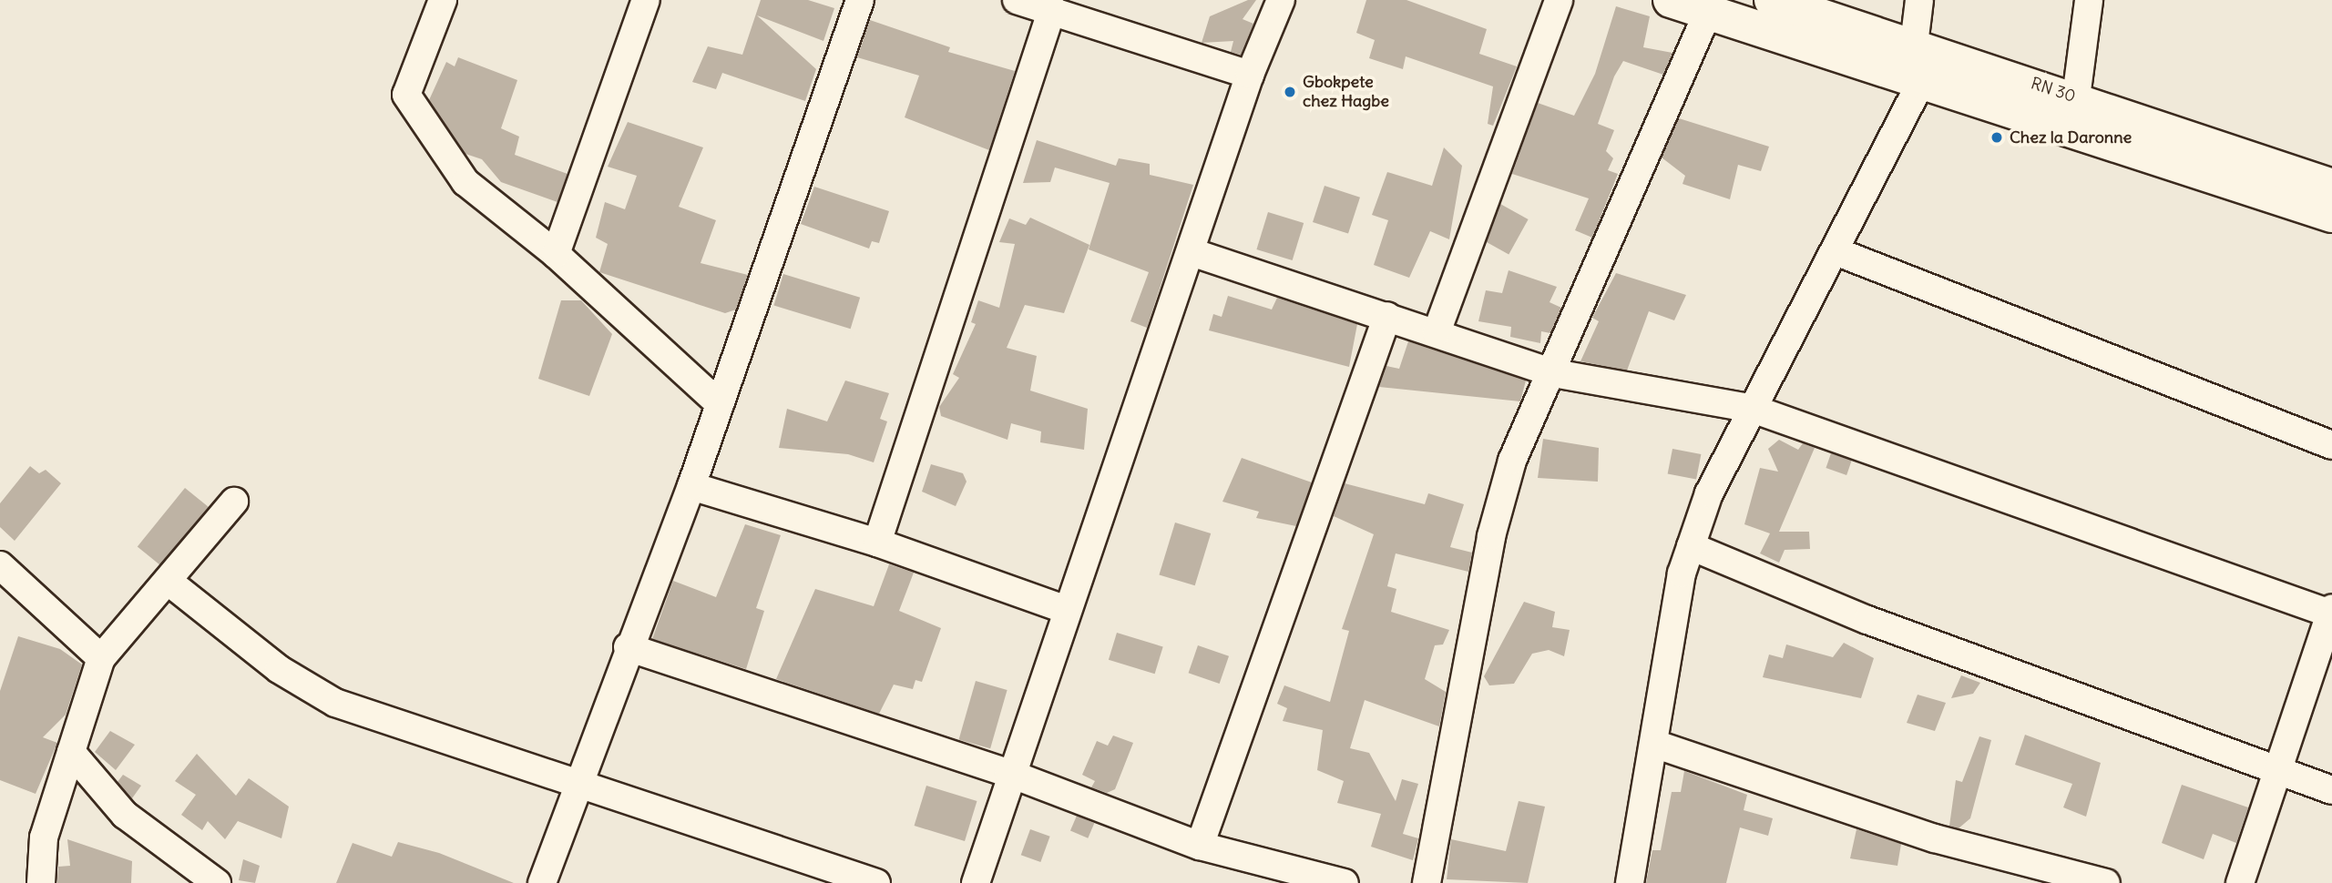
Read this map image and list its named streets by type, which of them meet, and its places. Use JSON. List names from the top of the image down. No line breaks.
{"streets":{"main road":["RN 30"]},"places":["Gbokpete chez Hagbe","Chez la Daronne"]}
